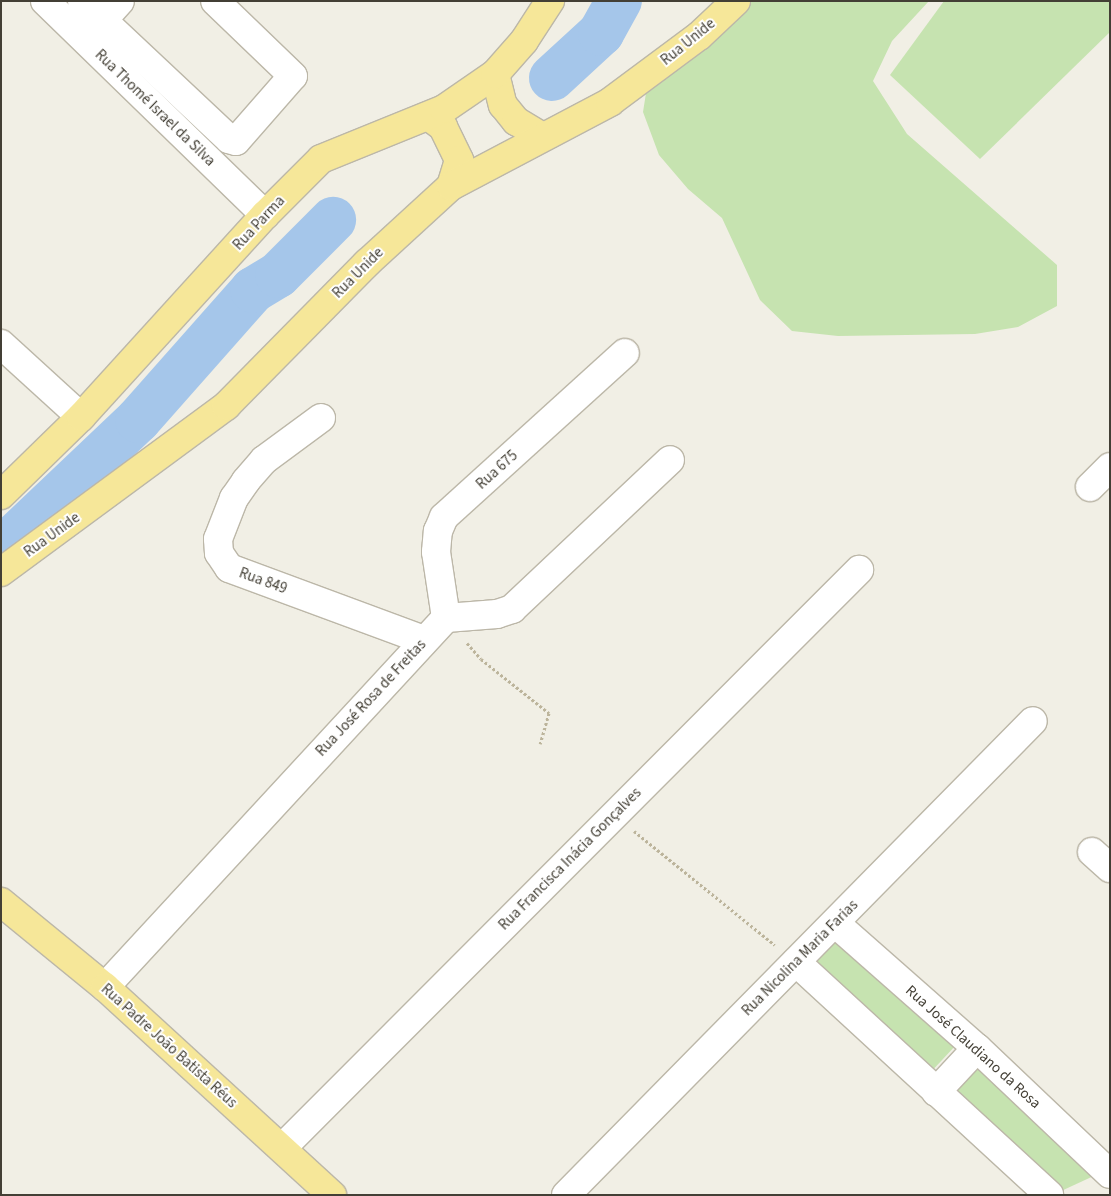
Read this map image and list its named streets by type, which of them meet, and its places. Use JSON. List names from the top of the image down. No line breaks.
{"streets":{"main road":["Rua Unide","Rua Parma","Rua Padre João Batista Réus"],"street":["Rua Thomé Israel da Silva","Rua 675","Rua 849","Rua José Rosa de Freitas","Rua Francisca Inácia Gonçalves","Rua Nicolina Maria Farias","Rua José Claudiano da Rosa"]},"crossings":[["Rua Thomé Israel da Silva","Rua Parma"],["Rua 675","Rua José Rosa de Freitas"],["Rua 849","Rua José Rosa de Freitas"],["Rua José Rosa de Freitas","Rua Padre João Batista Réus"],["Rua Francisca Inácia Gonçalves","Rua Padre João Batista Réus"],["Rua Nicolina Maria Farias","Rua José Claudiano da Rosa"]]}
